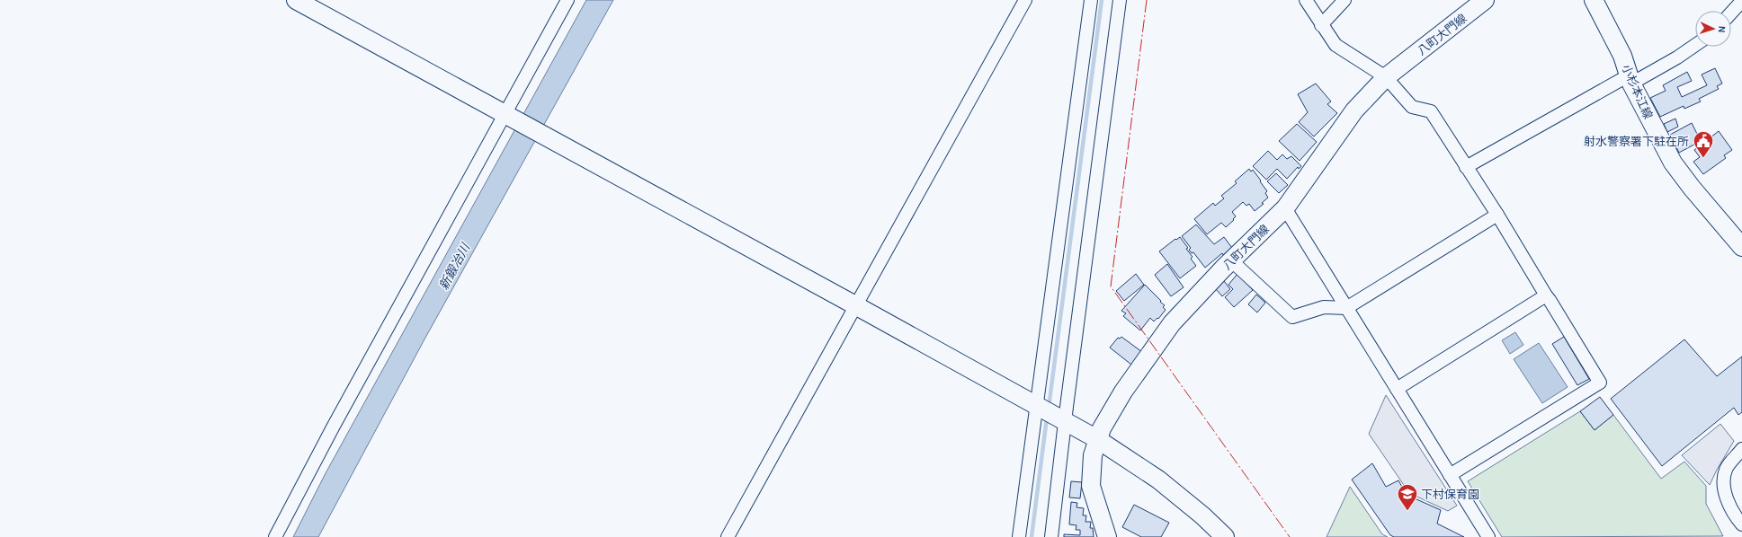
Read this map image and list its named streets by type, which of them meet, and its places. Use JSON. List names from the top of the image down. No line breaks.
{"streets":{"street":["八町大門線","小杉本江線"]},"water":["新鍛冶川"],"places":{"public building":["射水警察署下駐在所"],"school or university":["下村保育園"]},"north":"right"}
